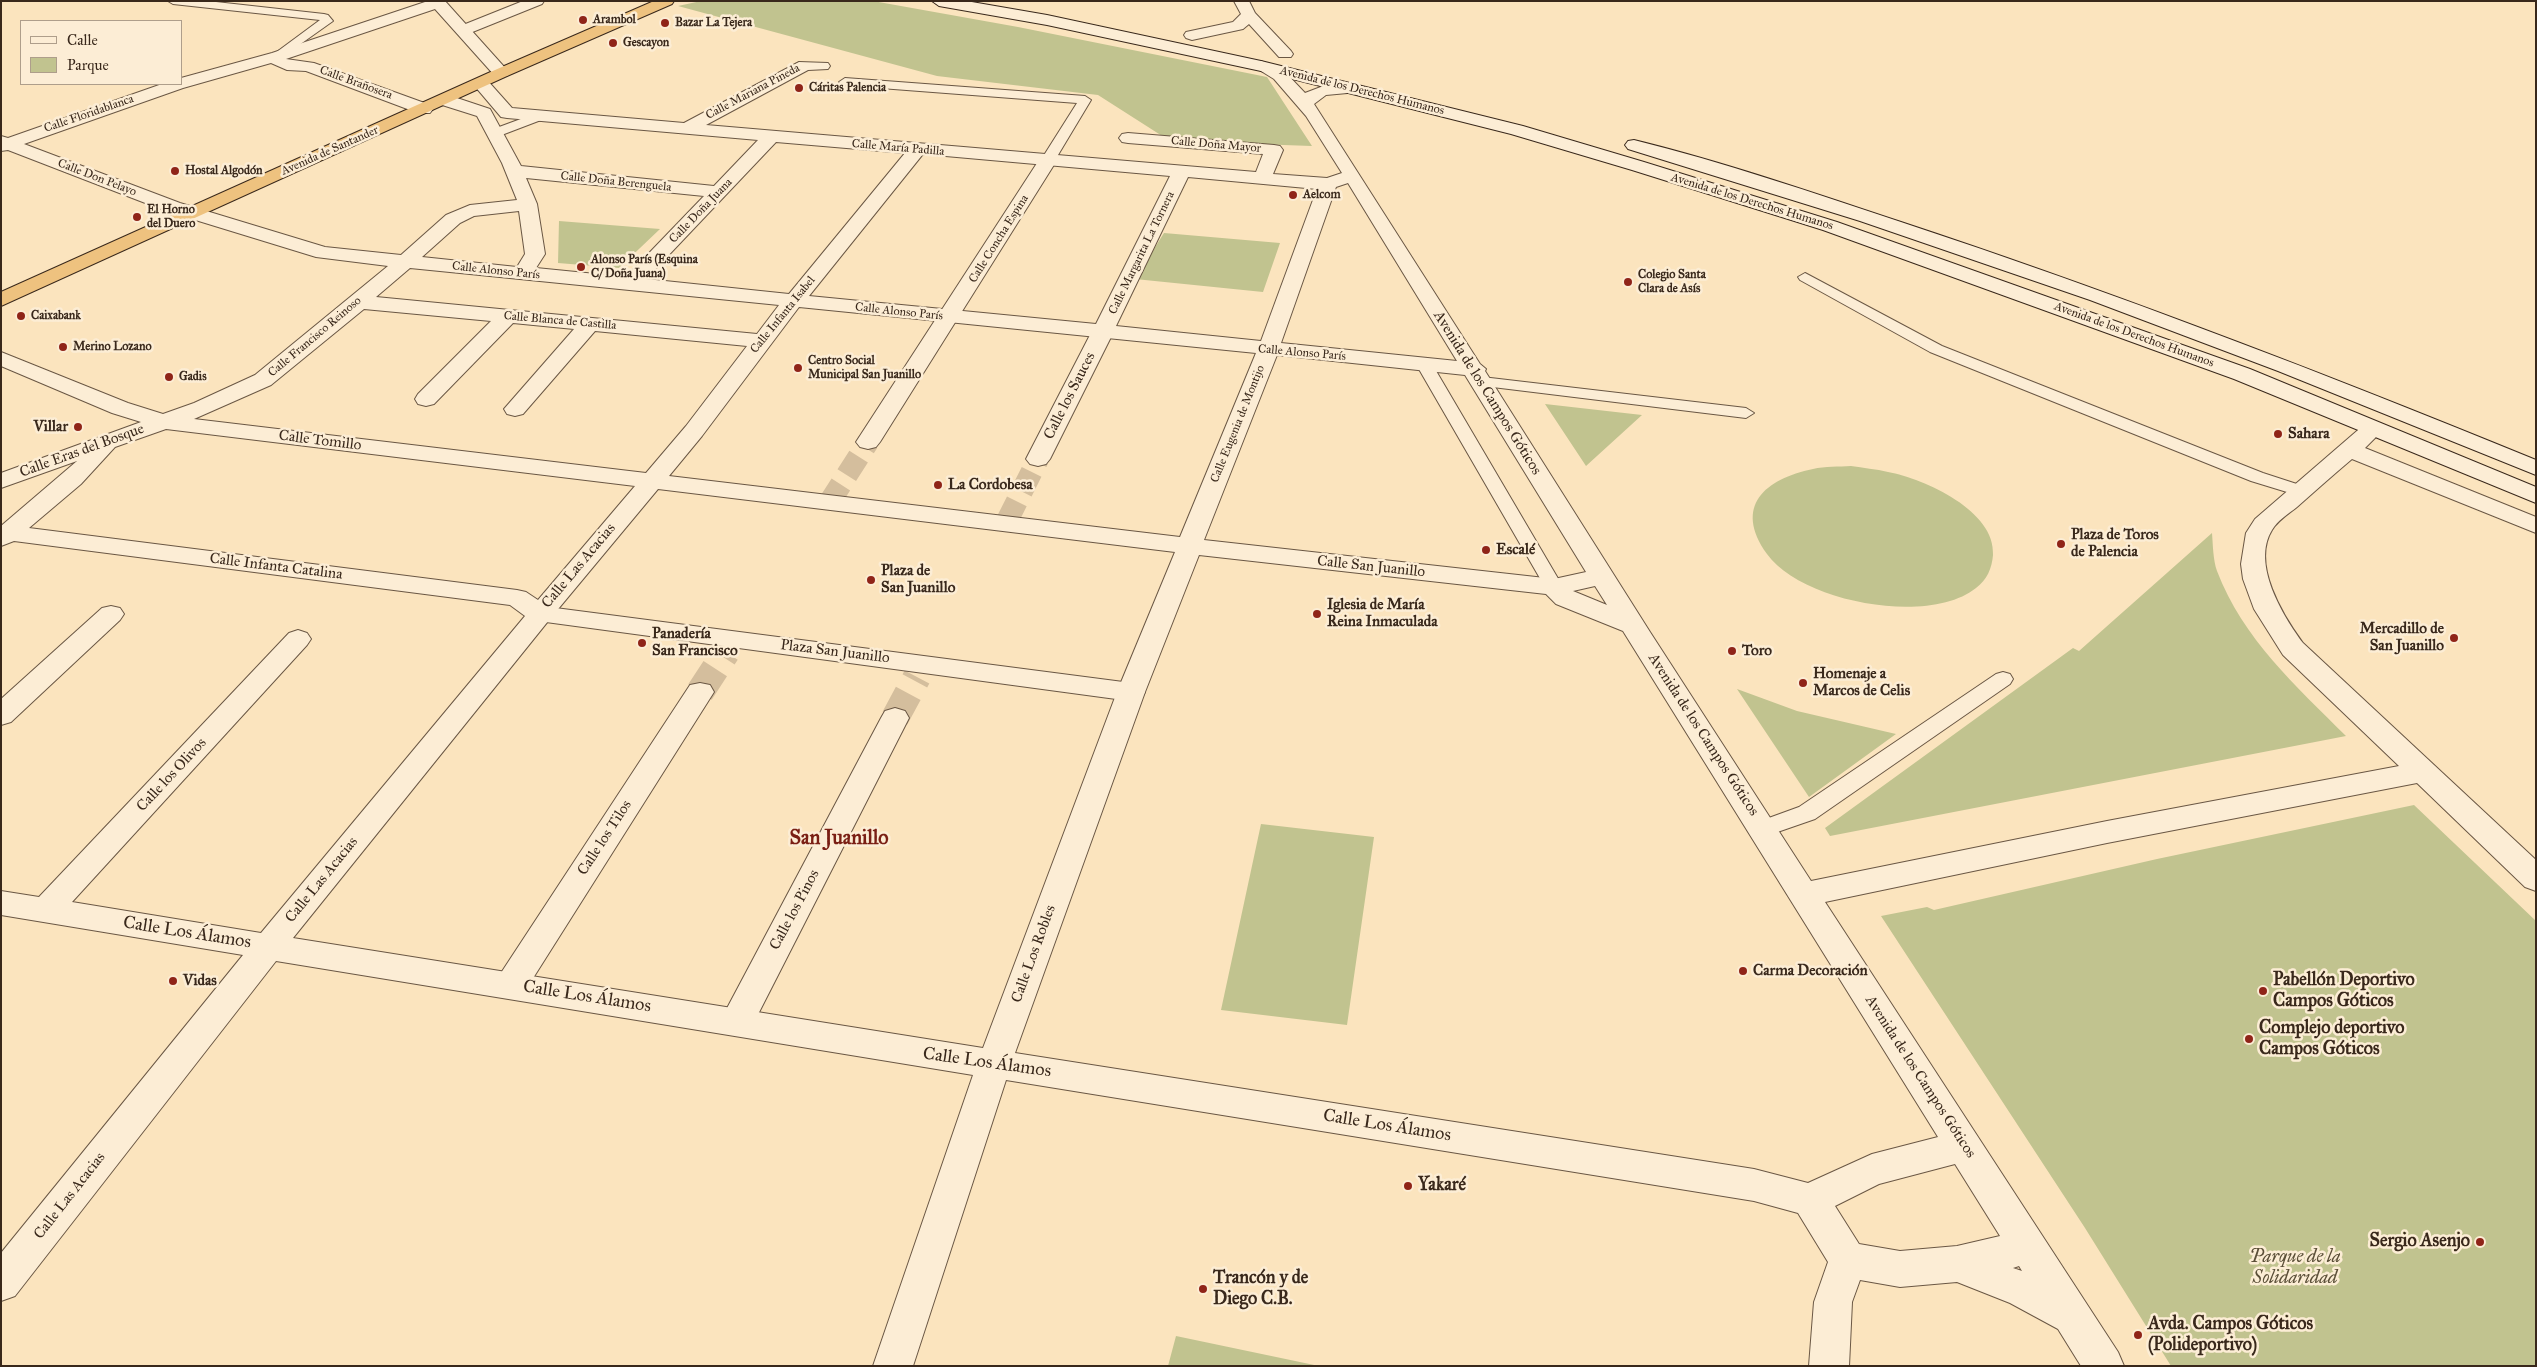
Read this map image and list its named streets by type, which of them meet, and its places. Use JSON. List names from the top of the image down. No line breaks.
{"streets":{"highway":["Avenida de Santander"],"street":["Calle Brañosera","Avenida de los Derechos Humanos","Calle Mariana Pineda","Calle Floridablanca","Calle Doña Mayor","Calle María Padilla","Calle Don Pelayo","Calle Doña Berenguela","Calle Doña Juana","Calle Concha Espina","Calle Margarita La Tornera","Calle Alonso París","Calle Infanta Isabel","Calle Blanca de Castilla","Calle Francisco Reinoso","Avenida de los Campos Góticos","Calle los Sauces","Calle Eugenia de Montijo","Calle Tomillo","Calle Eras del Bosque","Calle Las Acacias","Calle Infanta Catalina","Calle San Juanillo","Plaza San Juanillo","Calle los Olivos","Calle los Tilos","Calle los Pinos","Calle Los Álamos","Calle Los Robles"]},"crossings":[["Calle Brañosera","Avenida de Santander"],["Avenida de los Derechos Humanos","Avenida de los Campos Góticos"],["Calle Mariana Pineda","Calle María Padilla"],["Calle Floridablanca","Calle Don Pelayo"],["Calle Doña Mayor","Calle María Padilla"],["Calle María Padilla","Avenida de Santander"],["Calle María Padilla","Calle Doña Juana"],["Calle María Padilla","Calle Concha Espina"],["Calle María Padilla","Calle Margarita La Tornera"],["Calle María Padilla","Calle Infanta Isabel"],["Calle María Padilla","Calle Eugenia de Montijo"],["Avenida de Santander","Calle Don Pelayo"],["Avenida de Santander","Calle Alonso París"],["Calle Don Pelayo","Calle Alonso París"],["Calle Doña Berenguela","Calle Doña Juana"],["Calle Doña Juana","Calle Alonso París"],["Calle Concha Espina","Calle Alonso París"],["Calle Margarita La Tornera","Calle Alonso París"],["Calle Margarita La Tornera","Calle los Sauces"],["Calle Alonso París","Calle Infanta Isabel"],["Calle Alonso París","Calle Francisco Reinoso"],["Calle Alonso París","Avenida de los Campos Góticos"],["Calle Alonso París","Calle los Sauces"],["Calle Alonso París","Calle Eugenia de Montijo"],["Calle Infanta Isabel","Calle Blanca de Castilla"],["Calle Infanta Isabel","Calle Tomillo"],["Calle Infanta Isabel","Calle Las Acacias"],["Calle Blanca de Castilla","Calle Francisco Reinoso"],["Calle Francisco Reinoso","Calle Tomillo"],["Calle Francisco Reinoso","Calle Eras del Bosque"],["Avenida de los Campos Góticos","Calle San Juanillo"],["Calle Eugenia de Montijo","Calle San Juanillo"],["Calle Eugenia de Montijo","Calle Los Robles"],["Calle Tomillo","Calle Eras del Bosque"],["Calle Tomillo","Calle Las Acacias"],["Calle Las Acacias","Calle Infanta Catalina"],["Calle Las Acacias","Plaza San Juanillo"],["Calle Las Acacias","Calle Los Álamos"],["Calle Infanta Catalina","Plaza San Juanillo"],["Calle San Juanillo","Calle Los Robles"],["Plaza San Juanillo","Calle Los Robles"],["Calle los Olivos","Calle Los Álamos"],["Calle los Tilos","Calle Los Álamos"],["Calle los Pinos","Calle Los Álamos"],["Calle Los Álamos","Calle Los Robles"]],"districts":["San Juanillo"],"parks":["Parque de la Solidaridad"],"places":["Arambol","Bazar La Tejera","Gescayon","Cáritas Palencia","Hostal Algodón","Aelcom","El Horno del Duero","Alonso París (Esquina C/ Doña Juana)","Colegio Santa Clara de Asís","Caixabank","Merino Lozano","Centro Social Municipal San Juanillo","Gadis","Villar","Sahara","La Cordobesa","Plaza de Toros de Palencia","Escalé","Plaza de San Juanillo","Iglesia de María Reina Inmaculada","Mercadillo de San Juanillo","Panadería San Francisco","Toro","Homenaje a Marcos de Celis","Carma Decoración","Vidas","Pabellón Deportivo Campos Góticos","Complejo deportivo Campos Góticos","Yakaré","Sergio Asenjo","Trancón y de Diego C.B.","Avda. Campos Góticos (Polideportivo)"],"legend":["Calle","Parque"]}
